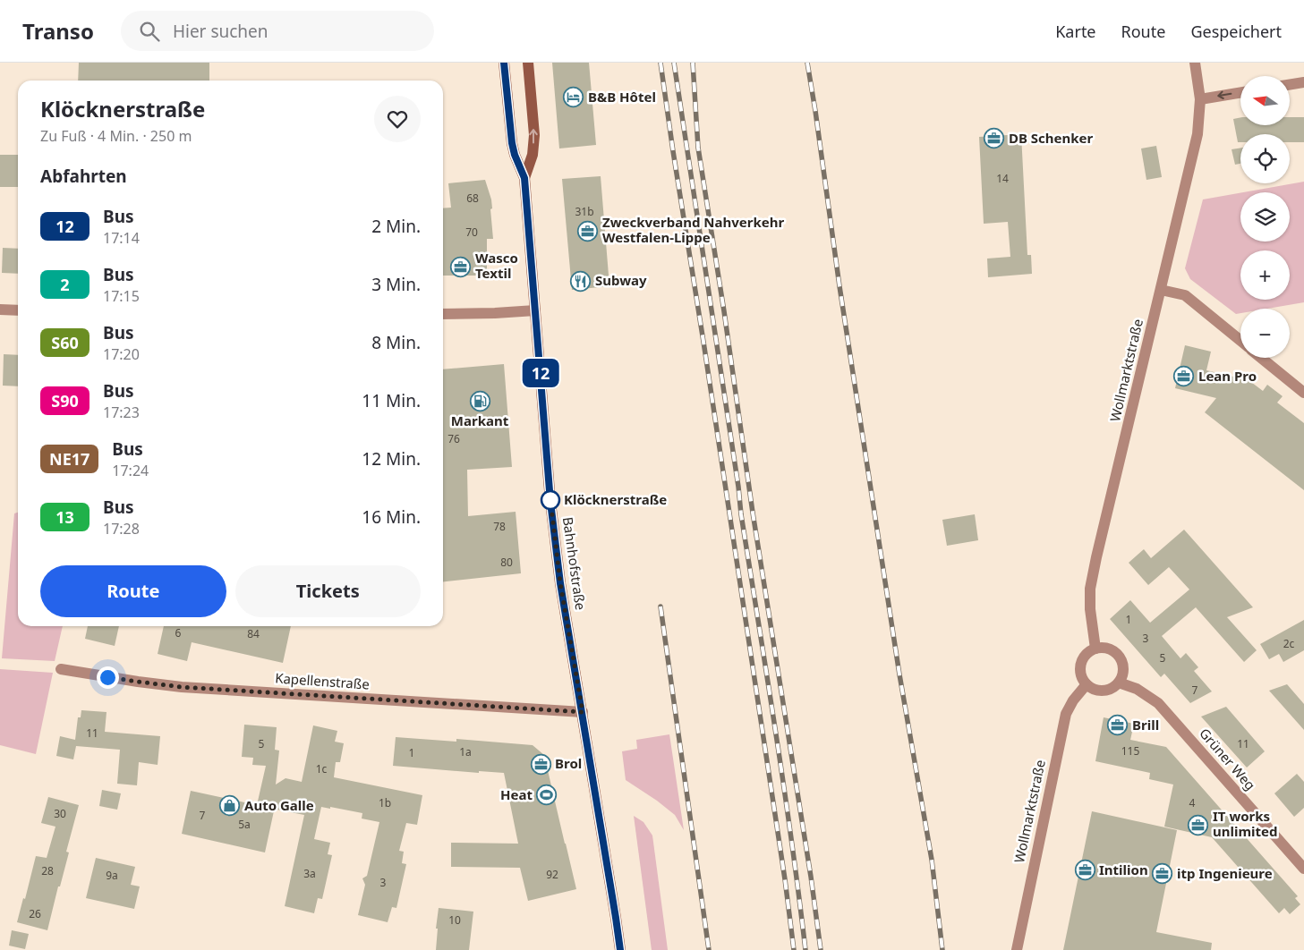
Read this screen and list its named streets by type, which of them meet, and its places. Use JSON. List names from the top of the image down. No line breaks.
{"streets":{"main road":["Bahnhofstraße"],"street":["Wollmarktstraße","Kapellenstraße","Grüner Weg"]},"crossings":[["Wollmarktstraße","Grüner Weg"],["Bahnhofstraße","Kapellenstraße"]],"places":{"hotel":["B&B Hôtel"],"office":["DB Schenker","Zweckverband Nahverkehr Westfalen-Lippe","Wasco Textil","Lean Pro","Brill","Brol","IT works unlimited","Intilion","itp Ingenieure"],"restaurant":["Subway"],"fuel station":["Markant"],"other":["Klöcknerstraße"],"sports":["Heat"],"shop":["Auto Galle"]},"lines":["bus line 12"],"house_numbers":["14","68","31b","70","76","78","80","1","6","84","3","2c","5","7","11","5","11","115","1a","1","1c","1b","4","30","7","5a","28","3a","92","9a","3","26","10"],"north":"left","page":{"header":"Transo","search":"Hier suchen","nav":["Karte","Route","Gespeichert"],"on_map":"12","map_buttons":["+","−"],"heading":[["Klöcknerstraße","Zu Fuß · 4 Min. · 250 m"],"Abfahrten"],"list":[{"mark":"12","name":"Bus","note":"17:14","value":"2 Min."},{"mark":"2","name":"Bus","note":"17:15","value":"3 Min."},{"mark":"S60","name":"Bus","note":"17:20","value":"8 Min."},{"mark":"S90","name":"Bus","note":"17:23","value":"11 Min."},{"mark":"NE17","name":"Bus","note":"17:24","value":"12 Min."},{"mark":"13","name":"Bus","note":"17:28","value":"16 Min."}],"buttons":["Route","Tickets"]}}
